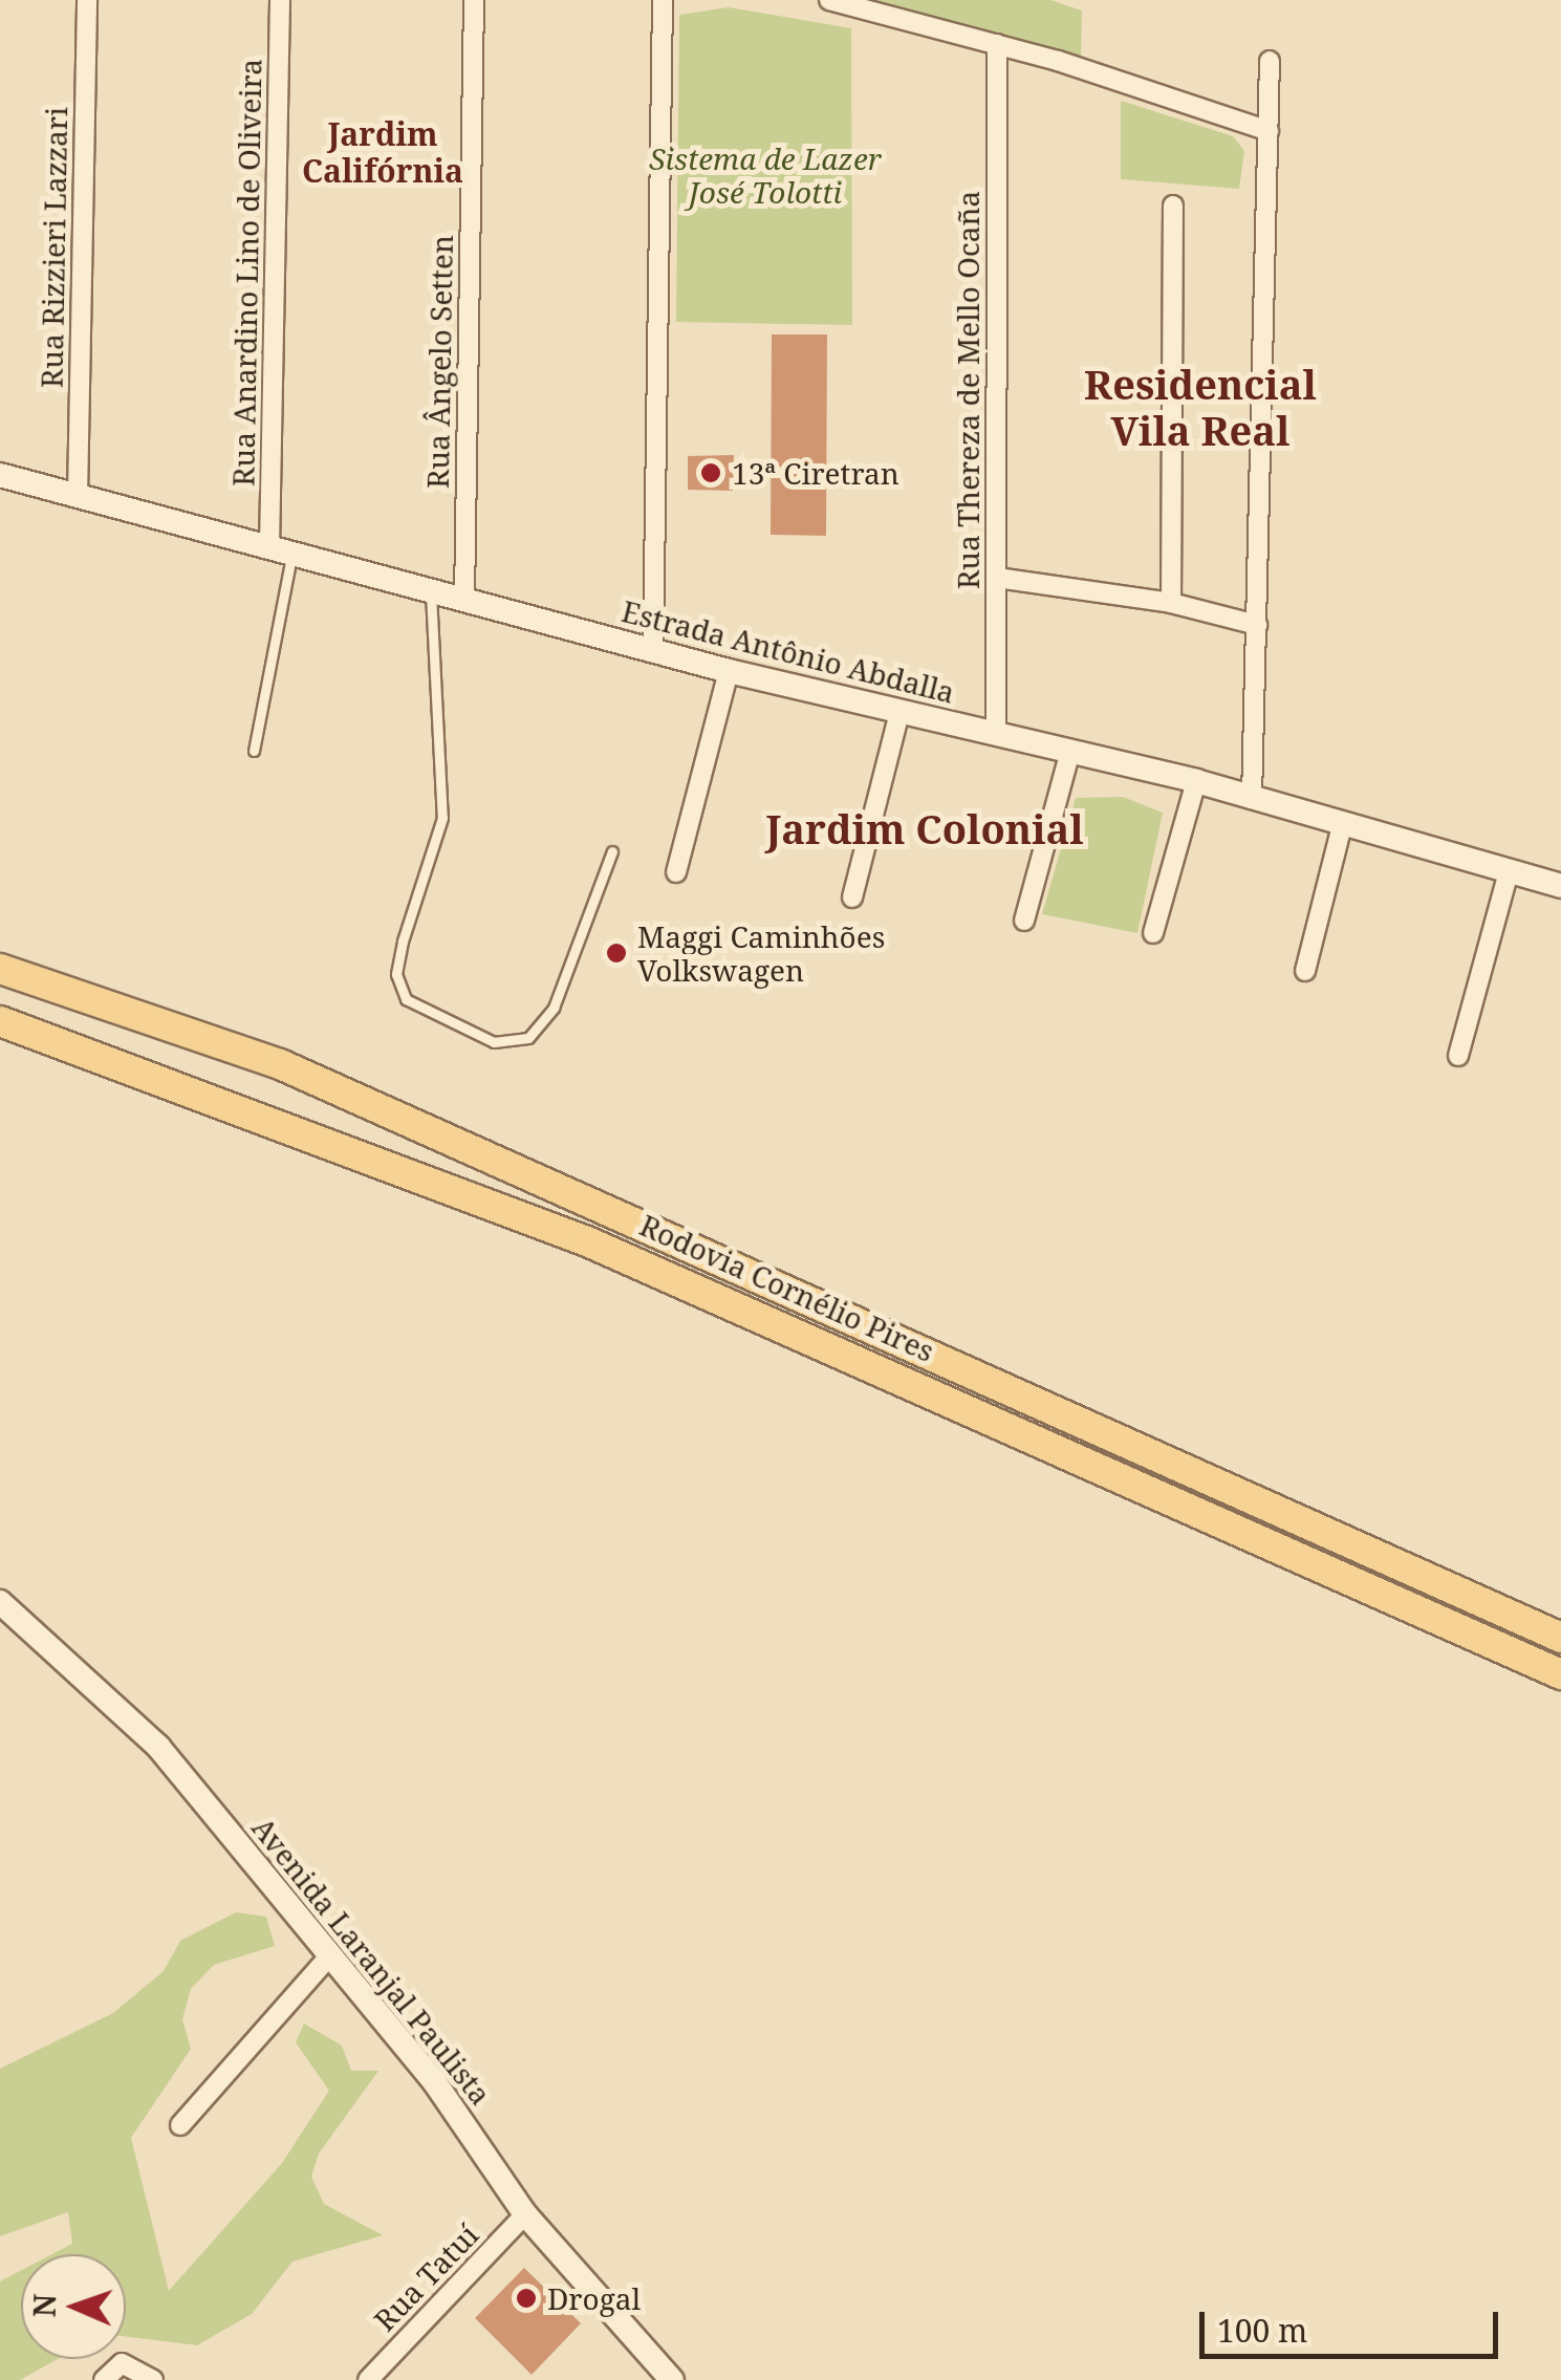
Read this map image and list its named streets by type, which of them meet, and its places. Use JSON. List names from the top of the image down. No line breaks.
{"streets":{"main road":["Rodovia Cornélio Pires"],"street":["Rua Rizzieri Lazzari","Rua Anardino Lino de Oliveira","Rua Ângelo Setten","Rua Thereza de Mello Ocaña","Estrada Antônio Abdalla","Avenida Laranjal Paulista","Rua Tatuí"]},"crossings":[["Rua Rizzieri Lazzari","Estrada Antônio Abdalla"],["Rua Anardino Lino de Oliveira","Estrada Antônio Abdalla"],["Rua Ângelo Setten","Estrada Antônio Abdalla"],["Rua Thereza de Mello Ocaña","Estrada Antônio Abdalla"],["Avenida Laranjal Paulista","Rua Tatuí"]],"districts":["Jardim Califórnia","Residencial Vila Real","Jardim Colonial"],"parks":["Sistema de Lazer José Tolotti"],"places":["13ª Ciretran","Maggi Caminhões Volkswagen","Drogal"],"scale_bar":"100 m","north":"left"}
